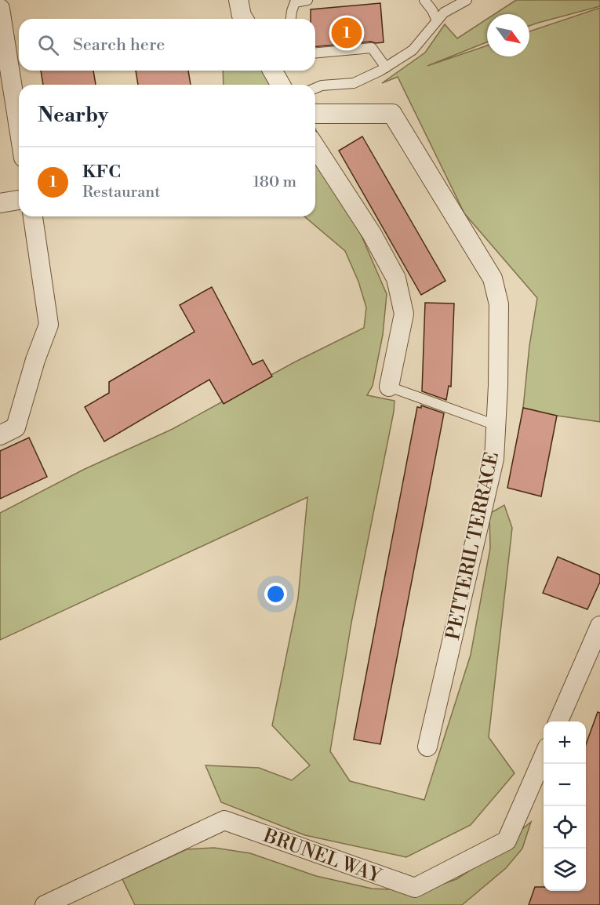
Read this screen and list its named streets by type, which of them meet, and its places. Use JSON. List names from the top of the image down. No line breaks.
{"streets":{"street":["PETTERIL TERRACE","BRUNEL WAY"]},"north":"bottom right","page":{"pins":"1","search":"Search here","heading":"Nearby","list":[{"mark":"1","name":"KFC","note":"Restaurant","value":"180 m"}],"map_buttons":["+","−"]}}
